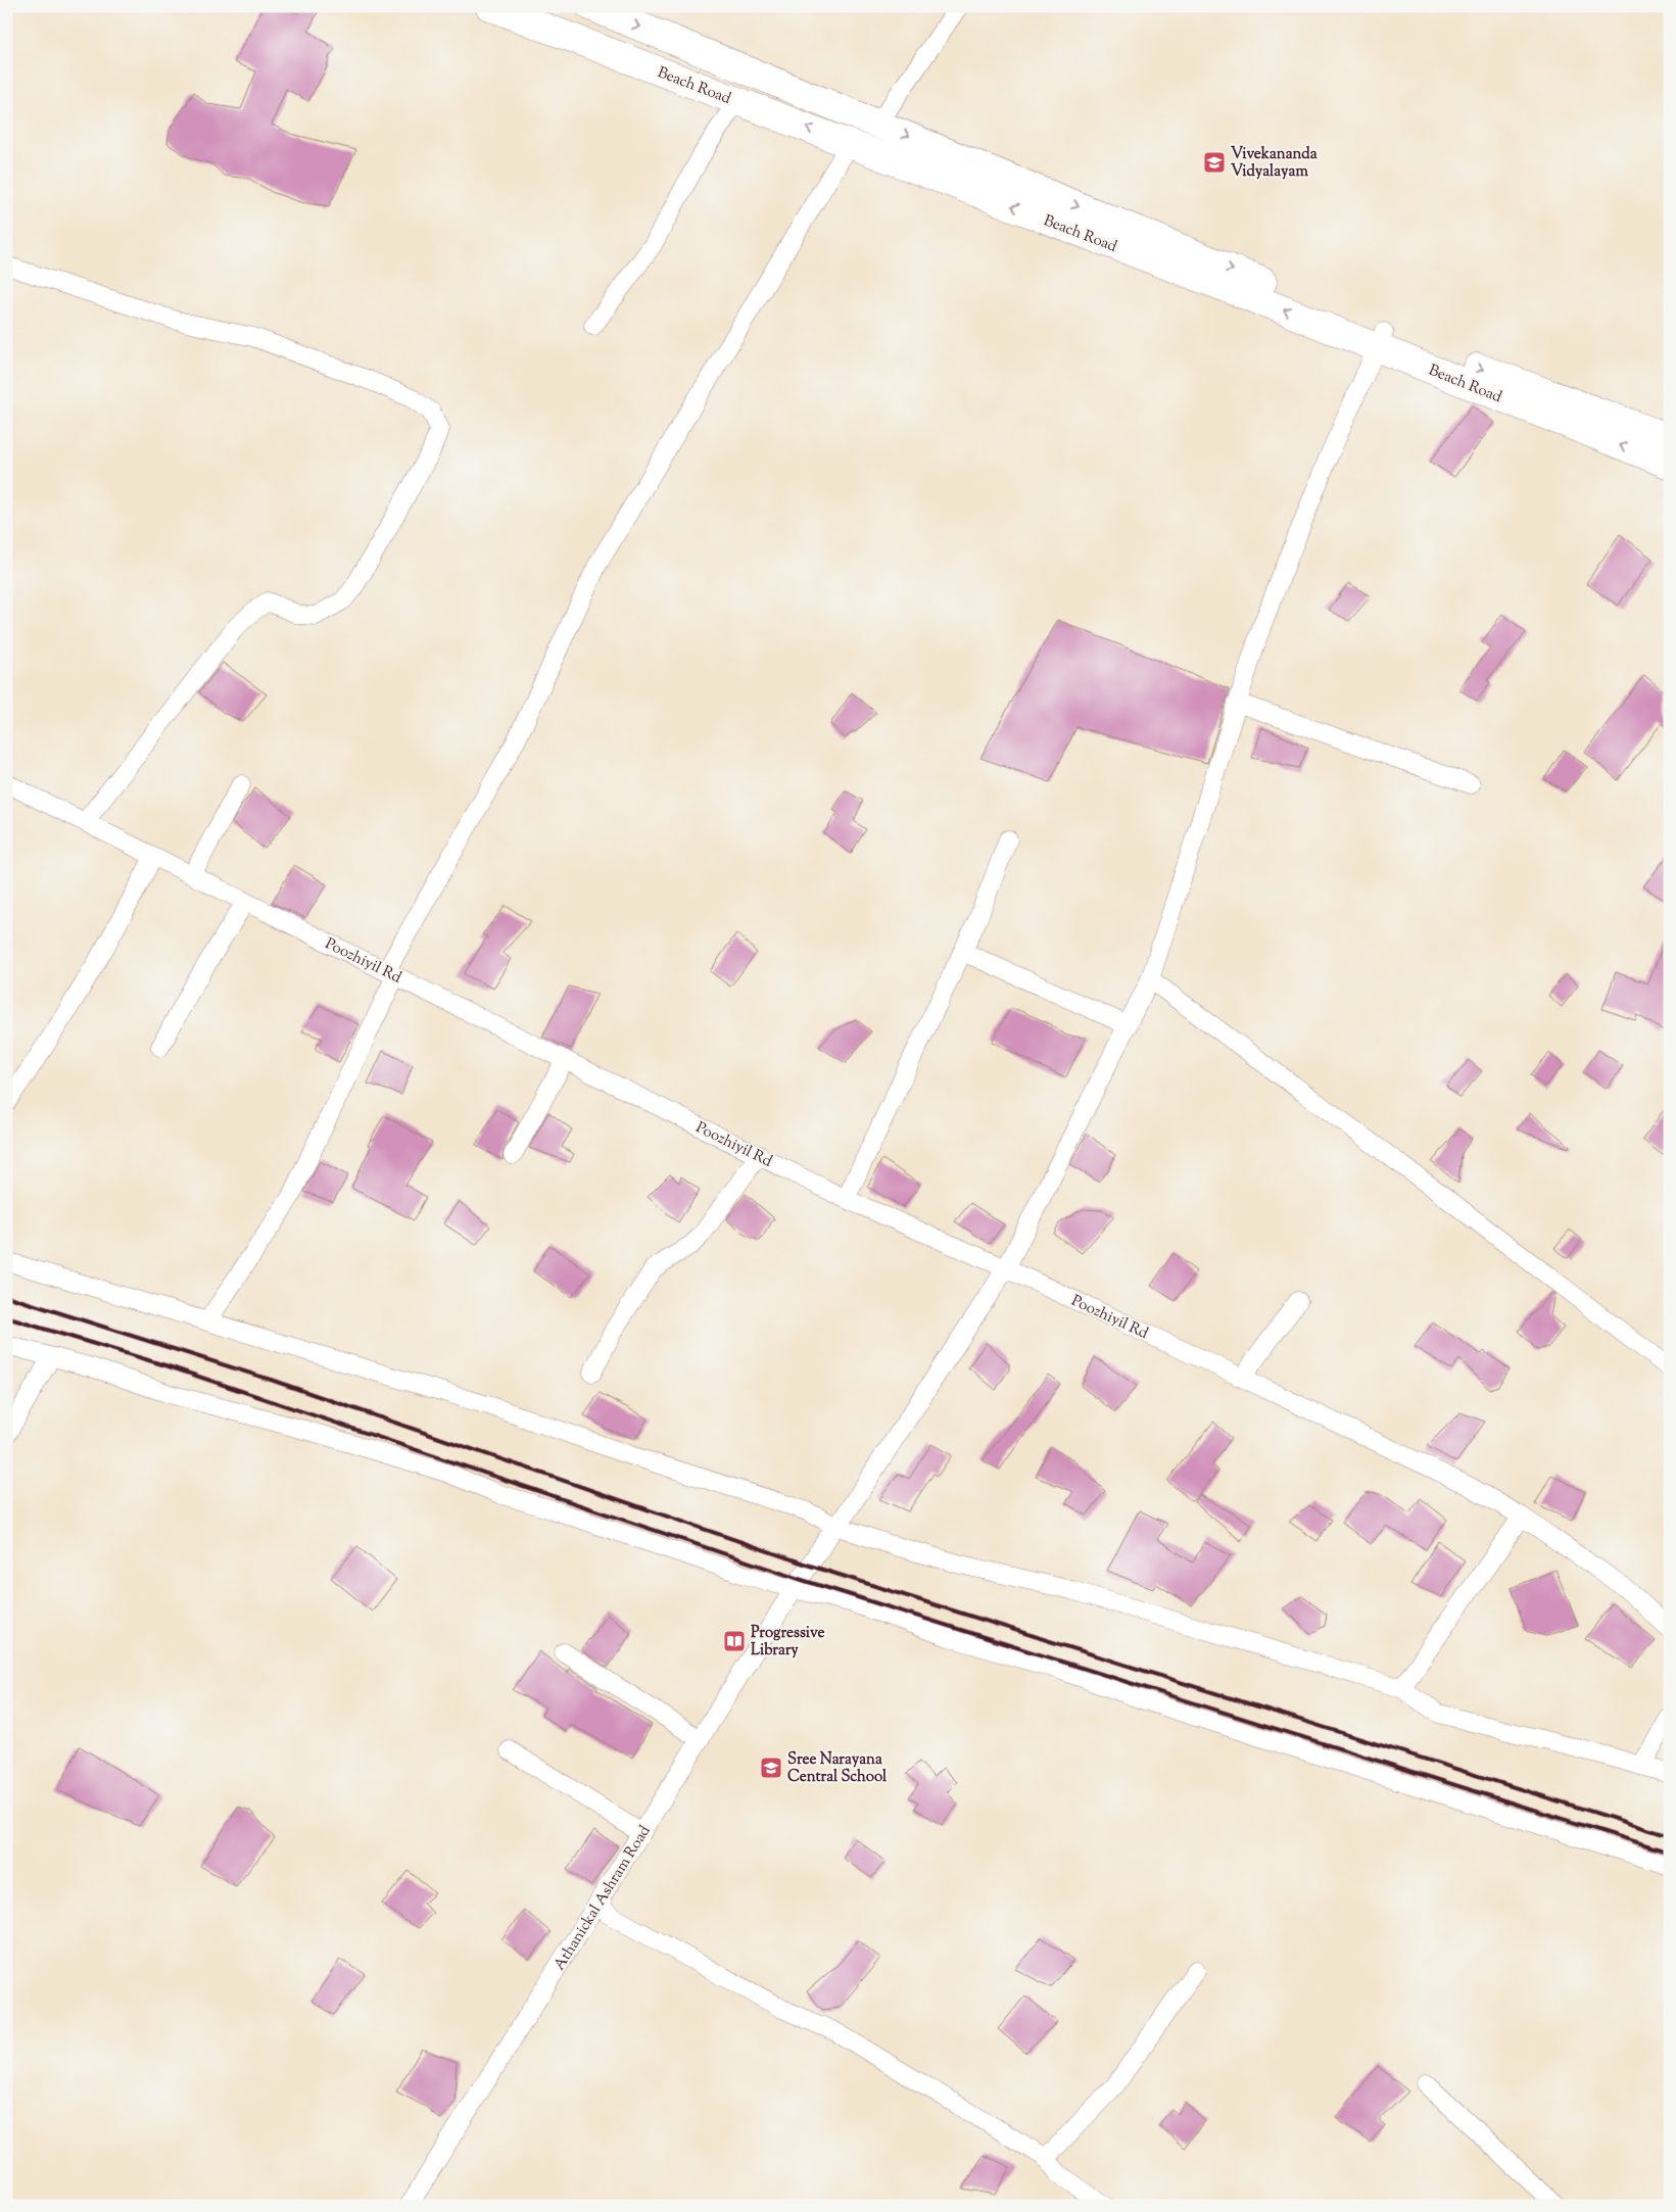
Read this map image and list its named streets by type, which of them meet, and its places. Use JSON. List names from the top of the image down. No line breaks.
{"streets":{"main road":["Beach Road"],"street":["Poozhiyil Rd","Athanickal Ashram Road"]},"crossings":[["Beach Road","Athanickal Ashram Road"],["Poozhiyil Rd","Athanickal Ashram Road"]],"places":{"school or university":["Vivekananda Vidyalayam","Sree Narayana Central School"],"library":["Progressive Library"]}}
